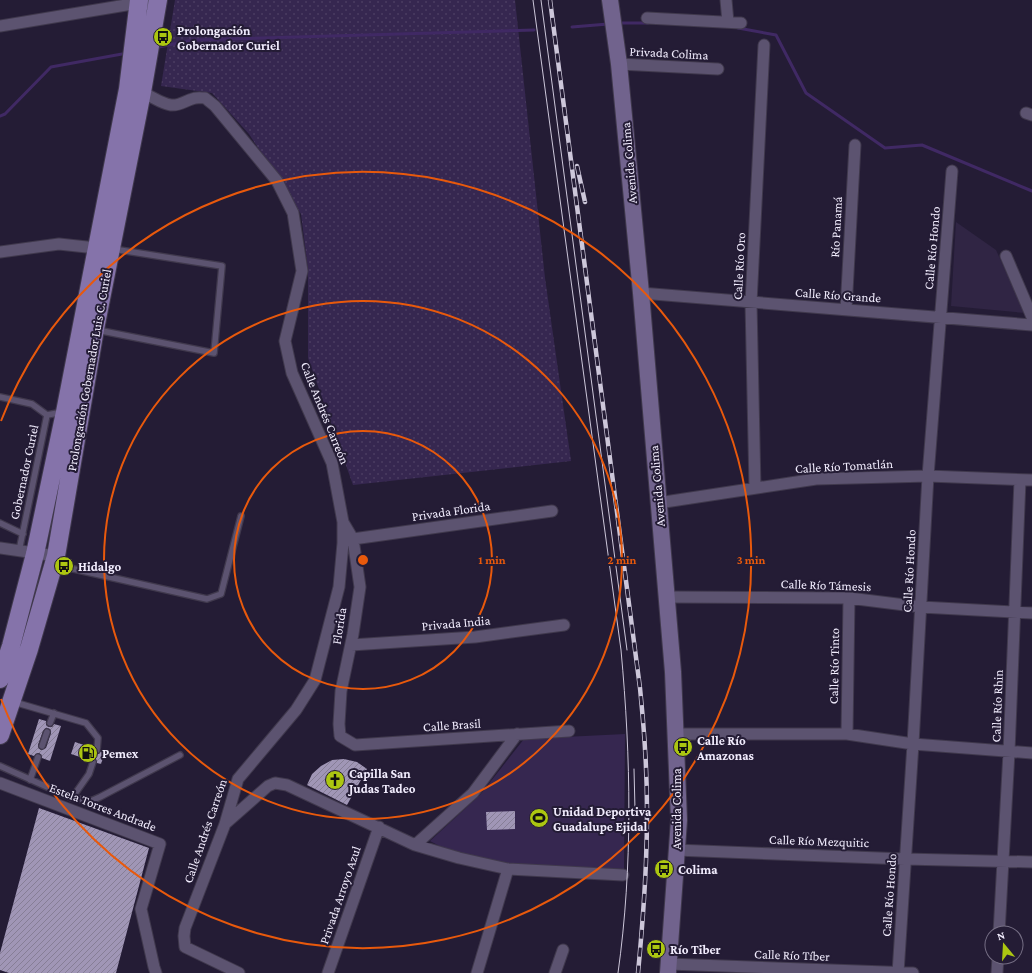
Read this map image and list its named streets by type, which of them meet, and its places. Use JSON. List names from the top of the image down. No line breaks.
{"streets":{"main road":["Prolongación Gobernador Luis C. Curiel"],"street":["Privada Colima","Avenida Colima","Río Panamá","Calle Río Hondo","Calle Río Oro","Calle Río Grande","Calle Andrés Carreón","Calle Río Tomatlán","Privada Florida","Calle Río Támesis","Privada India","Florida","Calle Río Tinto","Calle Río Rhin","Calle Brasil","Estela Torres Andrade","Calle Río Mezquitic","Privada Arroyo Azul","Calle Río Tíber"],"lane":["Gobernador Curiel"]},"crossings":[["Privada Colima","Avenida Colima"],["Avenida Colima","Calle Río Grande"],["Avenida Colima","Calle Río Tomatlán"],["Avenida Colima","Calle Río Támesis"],["Avenida Colima","Calle Río Mezquitic"],["Avenida Colima","Calle Río Tíber"],["Río Panamá","Calle Río Grande"],["Calle Río Hondo","Calle Río Grande"],["Calle Río Hondo","Calle Río Tomatlán"],["Calle Río Hondo","Calle Río Támesis"],["Calle Río Hondo","Calle Río Mezquitic"],["Calle Río Hondo","Calle Río Tíber"],["Calle Río Oro","Calle Río Grande"],["Calle Río Oro","Calle Río Tomatlán"],["Prolongación Gobernador Luis C. Curiel","Calle Andrés Carreón"],["Prolongación Gobernador Luis C. Curiel","Gobernador Curiel"],["Calle Andrés Carreón","Florida"],["Calle Río Tomatlán","Calle Río Rhin"],["Privada Florida","Florida"],["Calle Río Támesis","Calle Río Tinto"],["Calle Río Támesis","Calle Río Rhin"],["Privada India","Florida"],["Florida","Calle Brasil"],["Calle Río Rhin","Calle Río Mezquitic"]],"places":{"bus stop":["Prolongación Gobernador Curiel","Hidalgo","Calle Río Amazonas","Colima","Río Tiber"],"fuel station":["Pemex"],"church":["Capilla San Judas Tadeo"],"sports":["Unidad Deportiva Guadalupe Ejidal"]},"north":"top","rings":["1 min","2 min","3 min"]}
